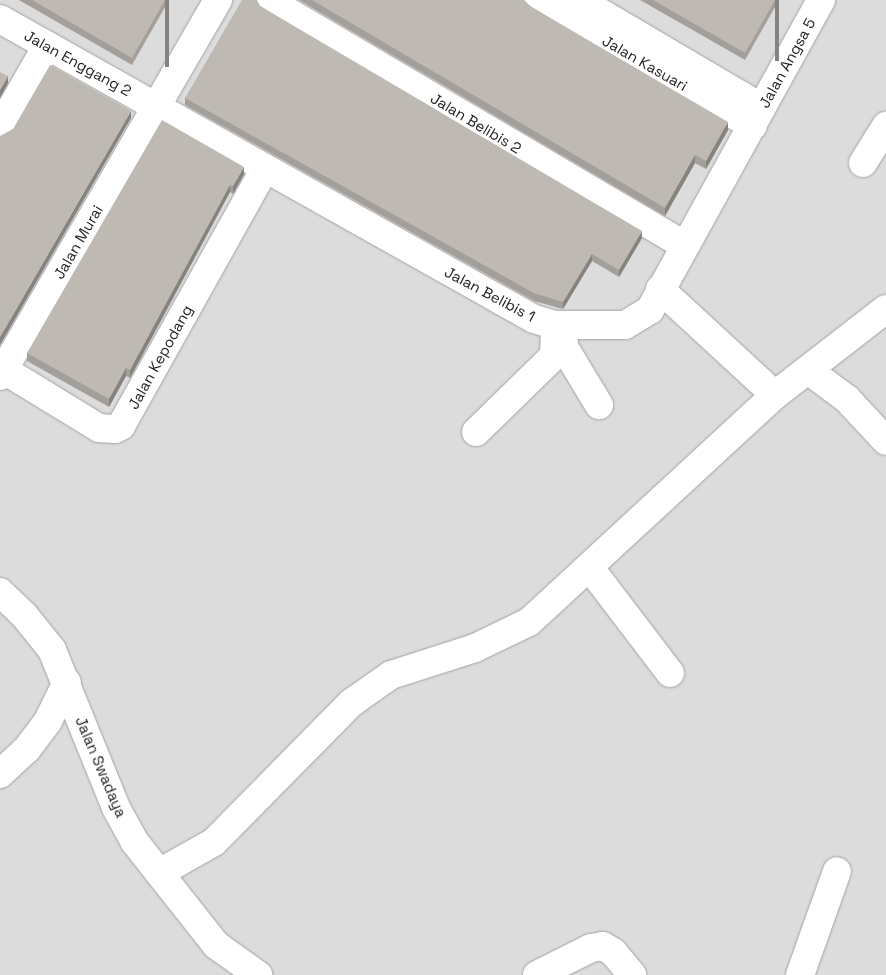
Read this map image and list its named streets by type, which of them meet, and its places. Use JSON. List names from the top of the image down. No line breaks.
{"streets":{"street":["Jalan Enggang 2","Jalan Kasuari","Jalan Angsa 5","Jalan Belibis 2","Jalan Murai","Jalan Belibis 1","Jalan Kepodang","Jalan Swadaya"]},"crossings":[["Jalan Enggang 2","Jalan Murai"],["Jalan Enggang 2","Jalan Belibis 1"],["Jalan Kasuari","Jalan Angsa 5"],["Jalan Kasuari","Jalan Belibis 1"],["Jalan Angsa 5","Jalan Belibis 1"],["Jalan Belibis 2","Jalan Belibis 1"],["Jalan Murai","Jalan Belibis 1"],["Jalan Murai","Jalan Kepodang"],["Jalan Belibis 1","Jalan Kepodang"]]}
